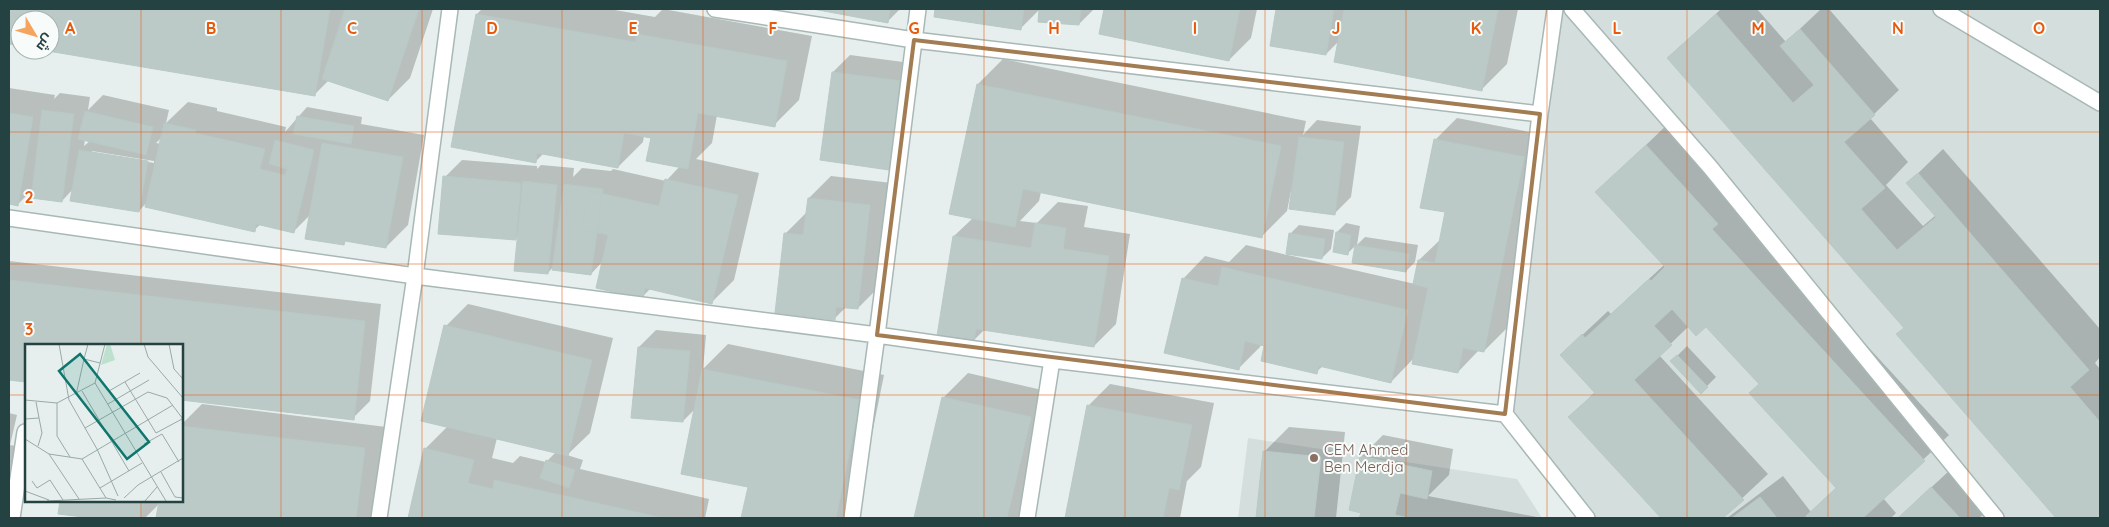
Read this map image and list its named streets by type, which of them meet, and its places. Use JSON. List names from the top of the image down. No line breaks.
{"places":["CEM Ahmed Ben Merdja"],"north":"bottom right","grid":{"columns":["A","B","C","D","E","F","G","H","I","J","K","L","M","N","O"],"rows":["2","3"]}}
